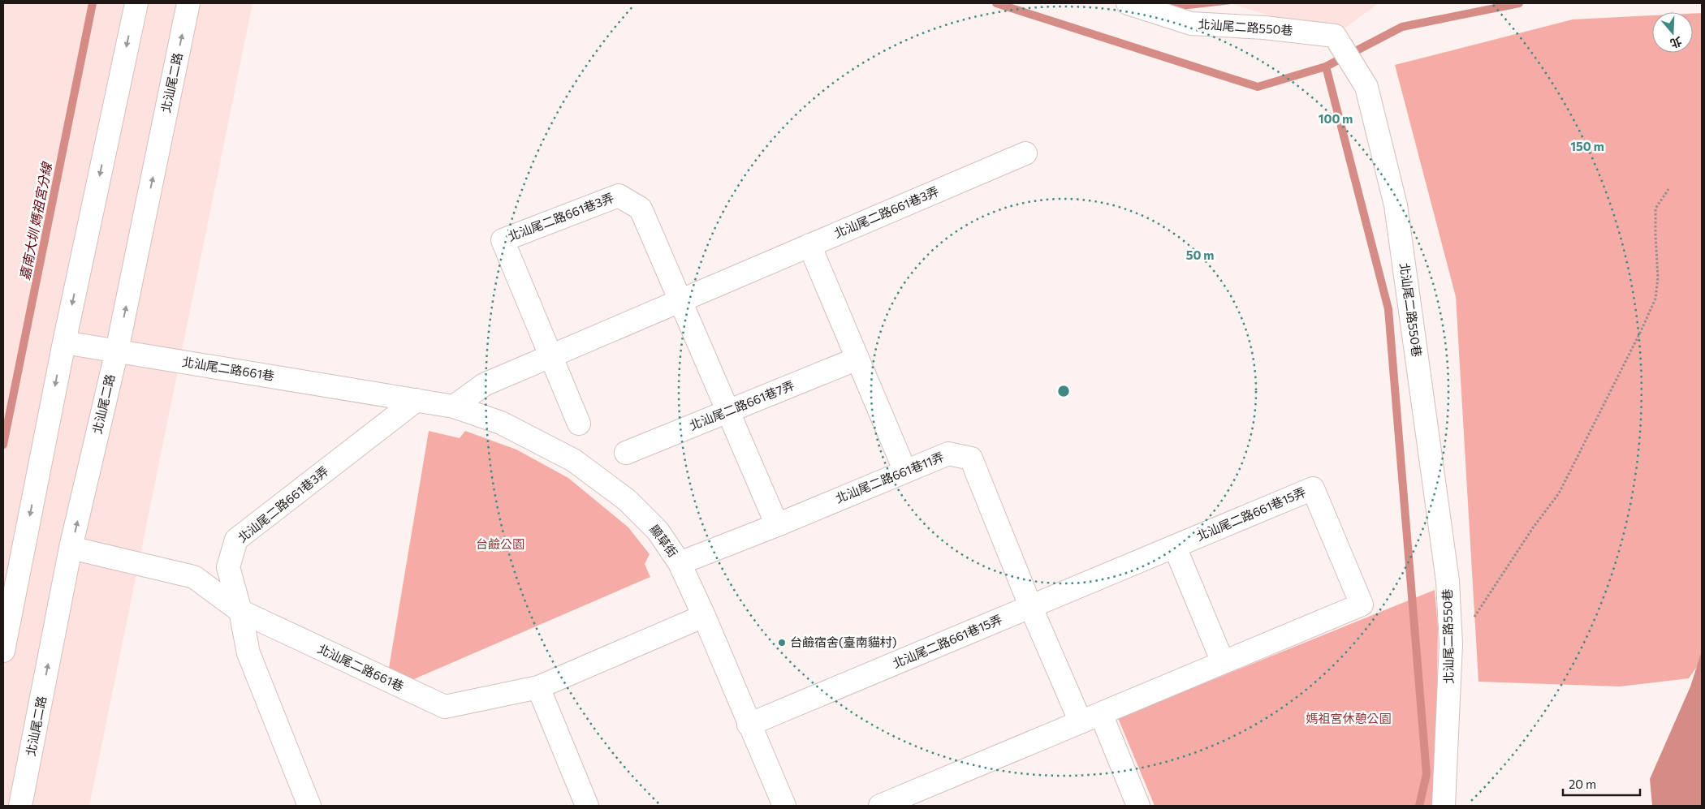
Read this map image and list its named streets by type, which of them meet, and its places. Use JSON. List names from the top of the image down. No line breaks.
{"streets":{"street":["北汕尾二路550巷","北汕尾二路","北汕尾二路661巷3弄","北汕尾二路661巷","北汕尾二路661巷7弄","北汕尾二路661巷11弄","北汕尾二路661巷15弄","顯草街"]},"crossings":[["北汕尾二路","北汕尾二路661巷"],["北汕尾二路661巷3弄","北汕尾二路661巷"],["北汕尾二路661巷3弄","北汕尾二路661巷7弄"],["北汕尾二路661巷3弄","北汕尾二路661巷11弄"],["北汕尾二路661巷3弄","顯草街"],["北汕尾二路661巷","顯草街"],["北汕尾二路661巷11弄","北汕尾二路661巷15弄"],["北汕尾二路661巷11弄","顯草街"],["北汕尾二路661巷15弄","顯草街"]],"water":["嘉南大圳 媽祖宮分線"],"parks":["台鹼公園","媽祖宮休憩公園"],"places":["台鹼宿舍(臺南貓村)"],"scale_bar":"20 m","north":"bottom","rings":["100 m","150 m","50 m"]}
